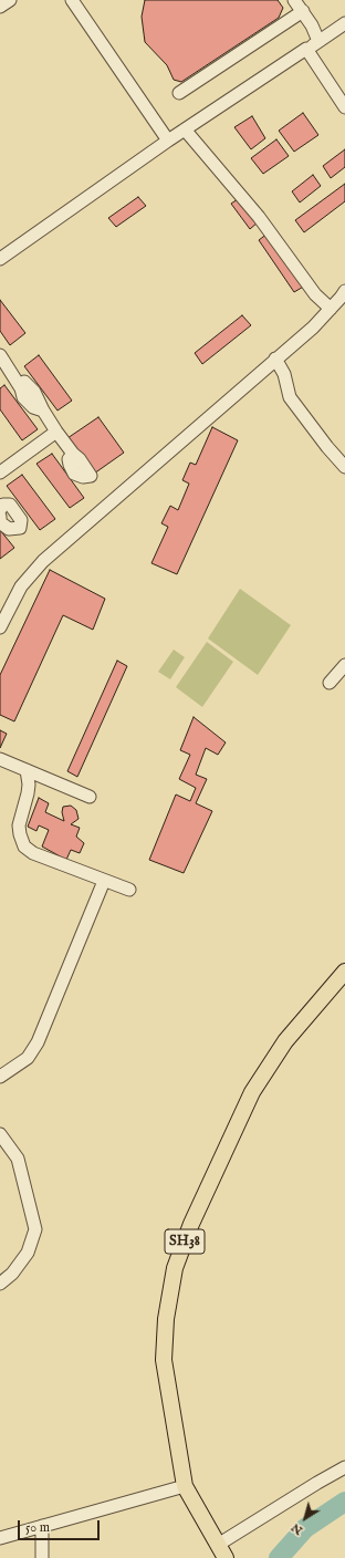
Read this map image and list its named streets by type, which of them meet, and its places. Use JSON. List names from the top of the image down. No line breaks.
{"streets":{"main road":["SH38"]},"scale_bar":"50 m","north":"bottom left"}
